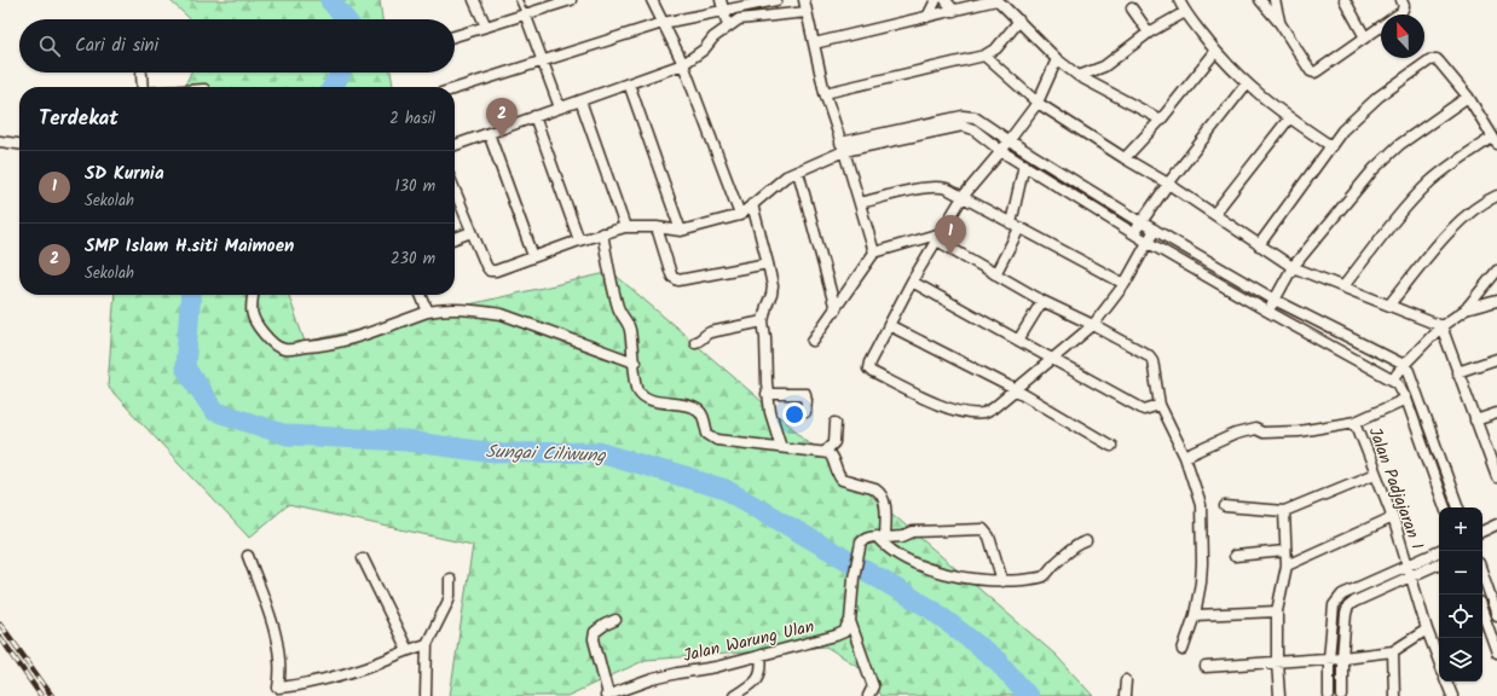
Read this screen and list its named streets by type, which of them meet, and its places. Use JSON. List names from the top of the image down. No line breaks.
{"streets":{"street":["Jalan Padjajaran I","Jalan Warung Ulan"]},"water":["Sungai Ciliwung"],"north":"top","page":{"search":"Cari di sini","heading":["Terdekat","2 hasil"],"pins":["2","1"],"list":[{"mark":"1","name":"SD Kurnia","note":"Sekolah","value":"130 m"},{"mark":"2","name":"SMP Islam H.siti Maimoen","note":"Sekolah","value":"230 m"}],"map_buttons":["+","−"]}}
